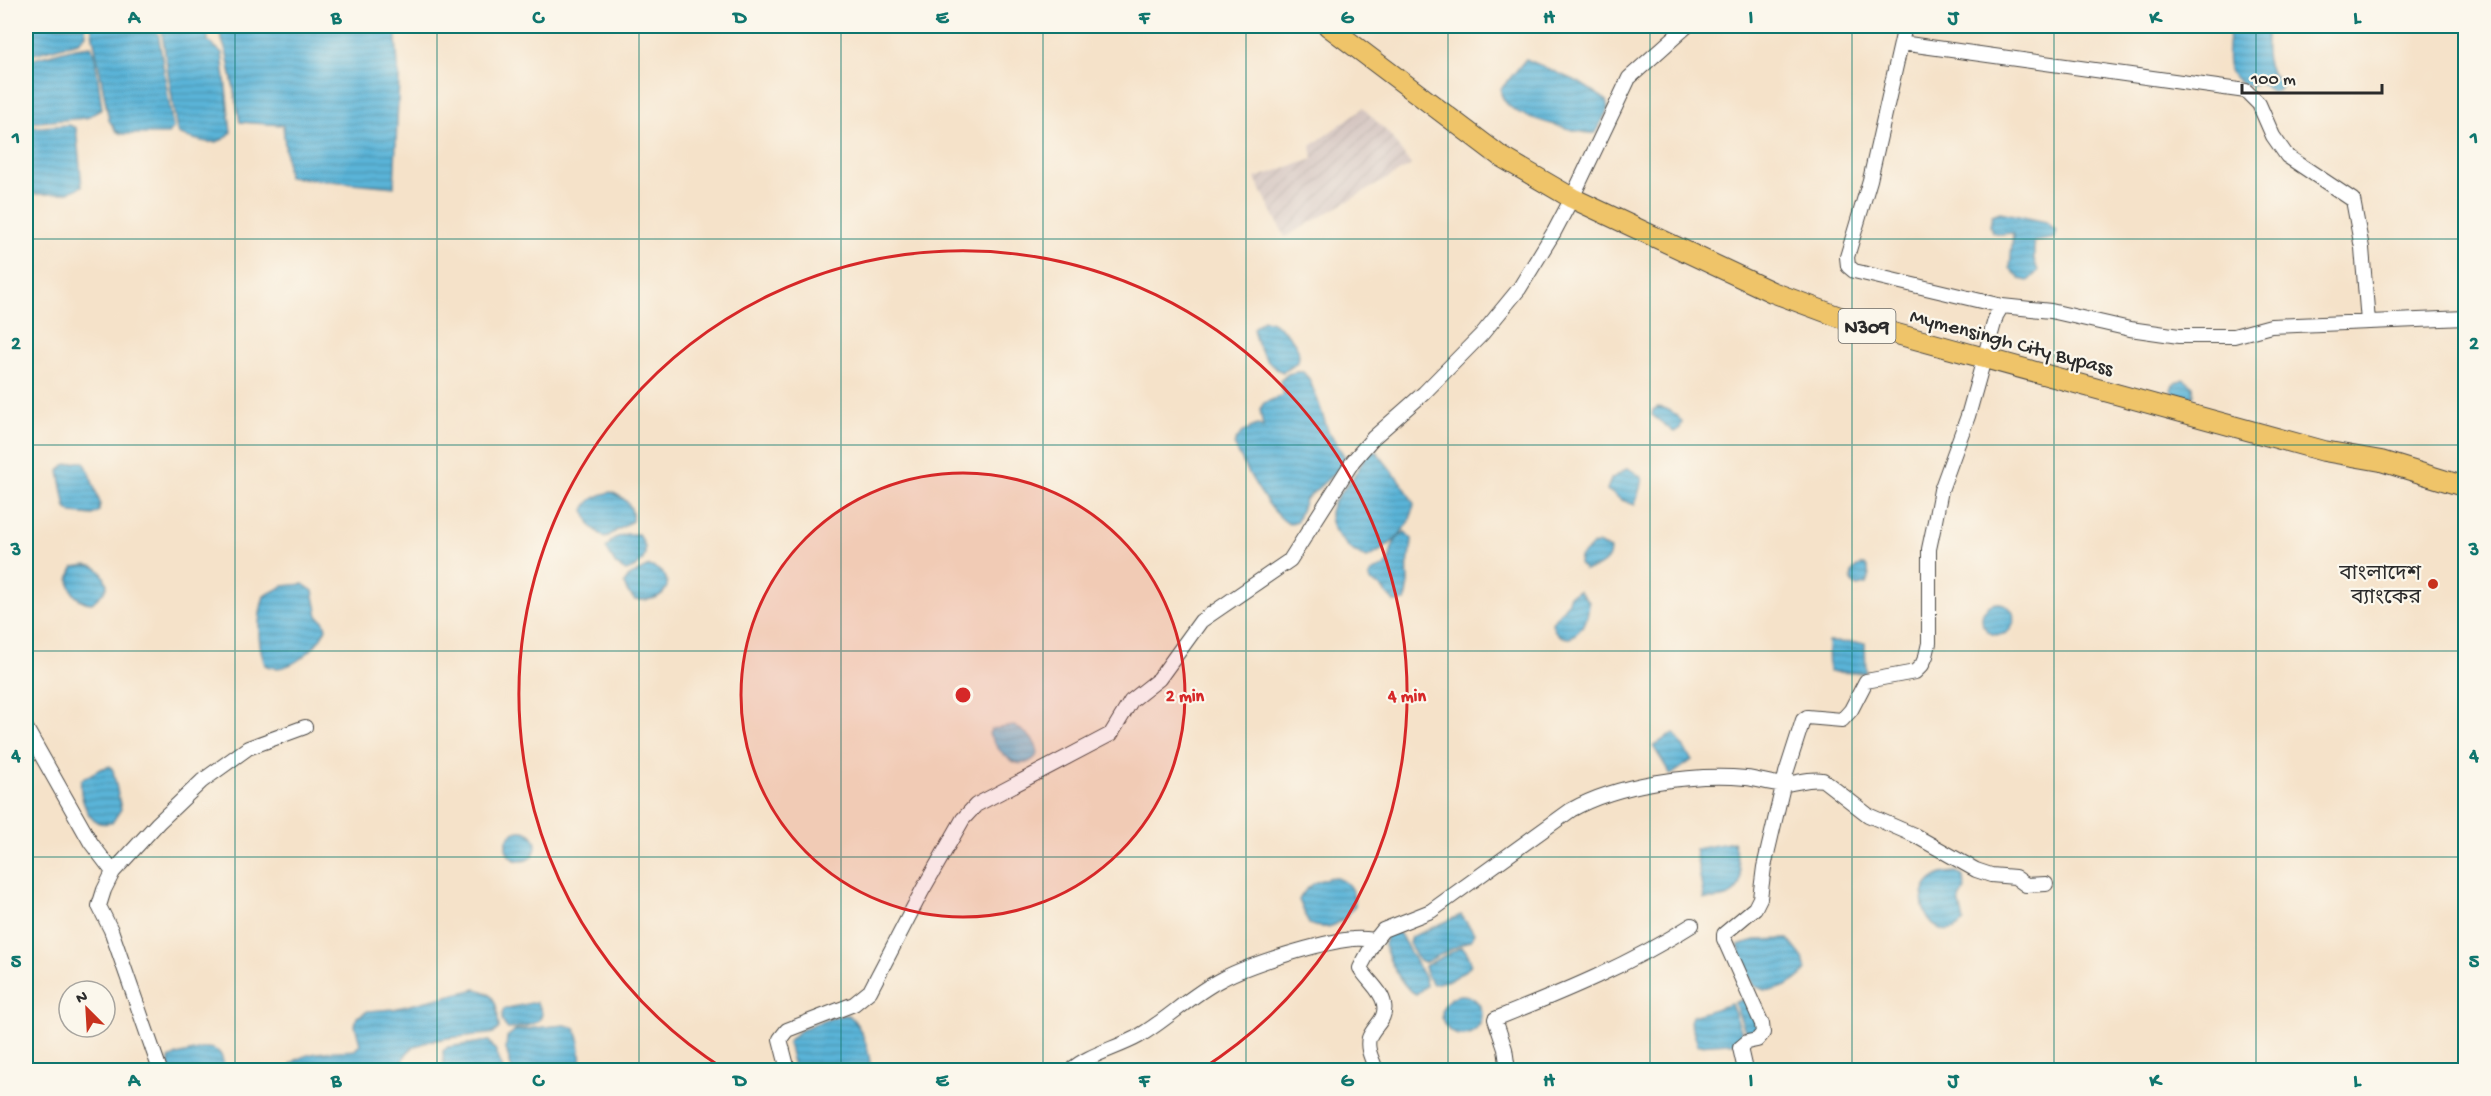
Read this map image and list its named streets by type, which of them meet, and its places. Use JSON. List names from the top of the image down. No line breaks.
{"streets":{"highway":["N309","Mymensingh City Bypass"]},"places":["বাংলাদেশ ব্যাংকের"],"scale_bar":"100 m","north":"top left","grid":{"columns":["A","B","C","D","E","F","G","H","I","J","K","L"],"rows":["1","2","3","4","5"]},"rings":["2 min","4 min"]}
